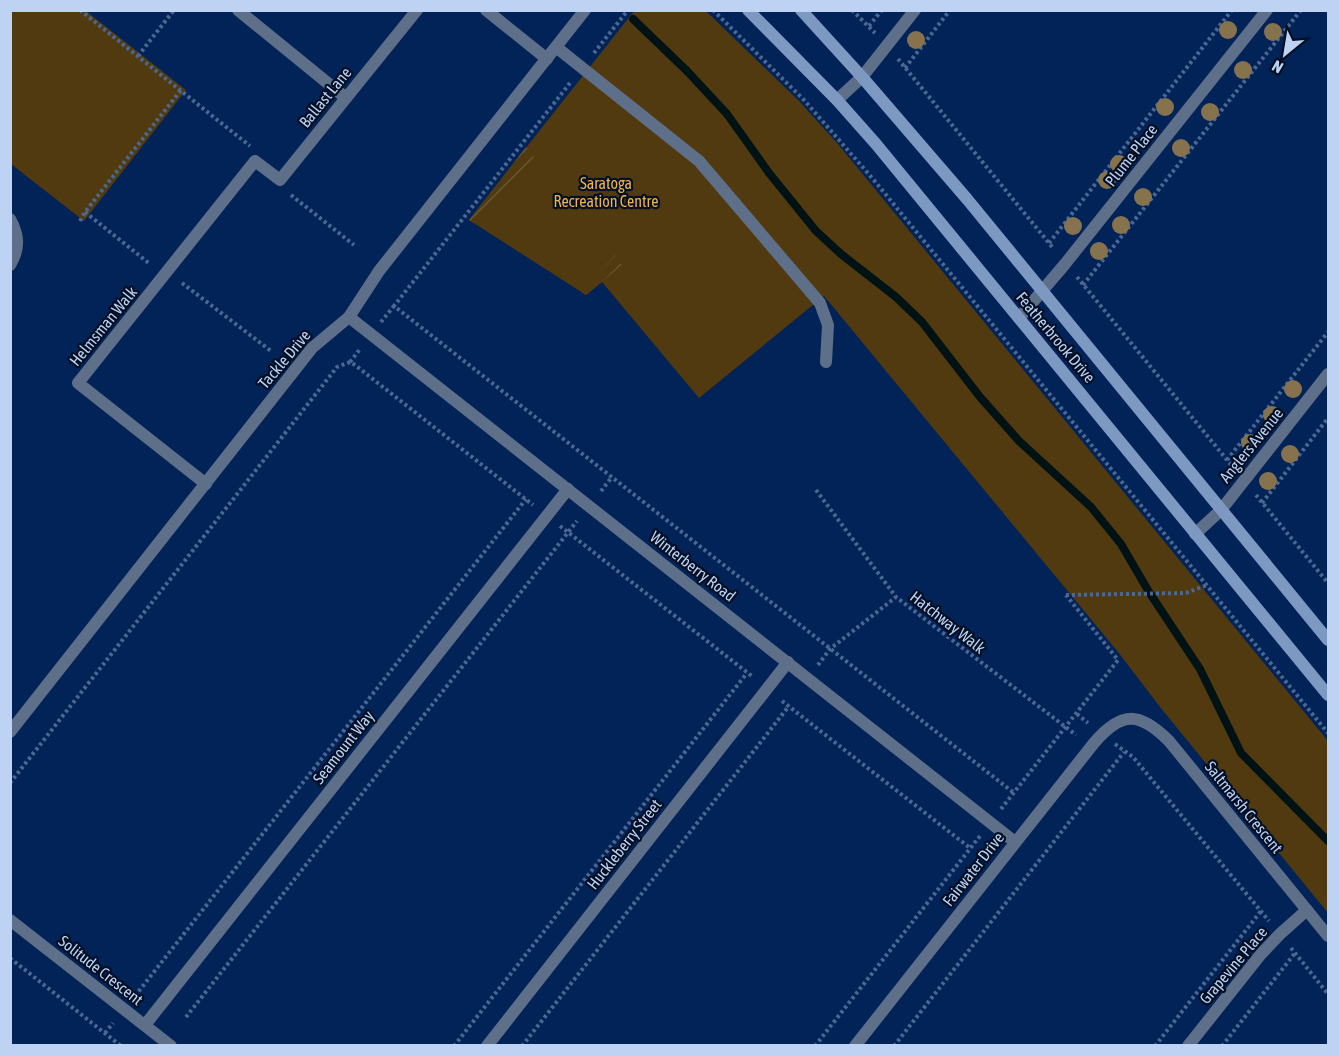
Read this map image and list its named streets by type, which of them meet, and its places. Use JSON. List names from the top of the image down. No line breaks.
{"streets":{"street":["Ballast Lane","Plume Place","Helmsman Walk","Featherbrook Drive","Tackle Drive","Anglers Avenue","Winterberry Road","Seamount Way","Saltmarsh Crescent","Huckleberry Street","Fairwater Drive","Grapevine Place","Solitude Crescent"],"path":["Hatchway Walk"]},"crossings":[["Plume Place","Featherbrook Drive"],["Helmsman Walk","Tackle Drive"],["Featherbrook Drive","Anglers Avenue"],["Tackle Drive","Winterberry Road"],["Winterberry Road","Seamount Way"],["Winterberry Road","Huckleberry Street"],["Winterberry Road","Fairwater Drive"],["Hatchway Walk","Fairwater Drive"],["Seamount Way","Solitude Crescent"],["Saltmarsh Crescent","Fairwater Drive"],["Saltmarsh Crescent","Grapevine Place"]],"parks":["Saratoga Recreation Centre"],"north":"bottom left"}
